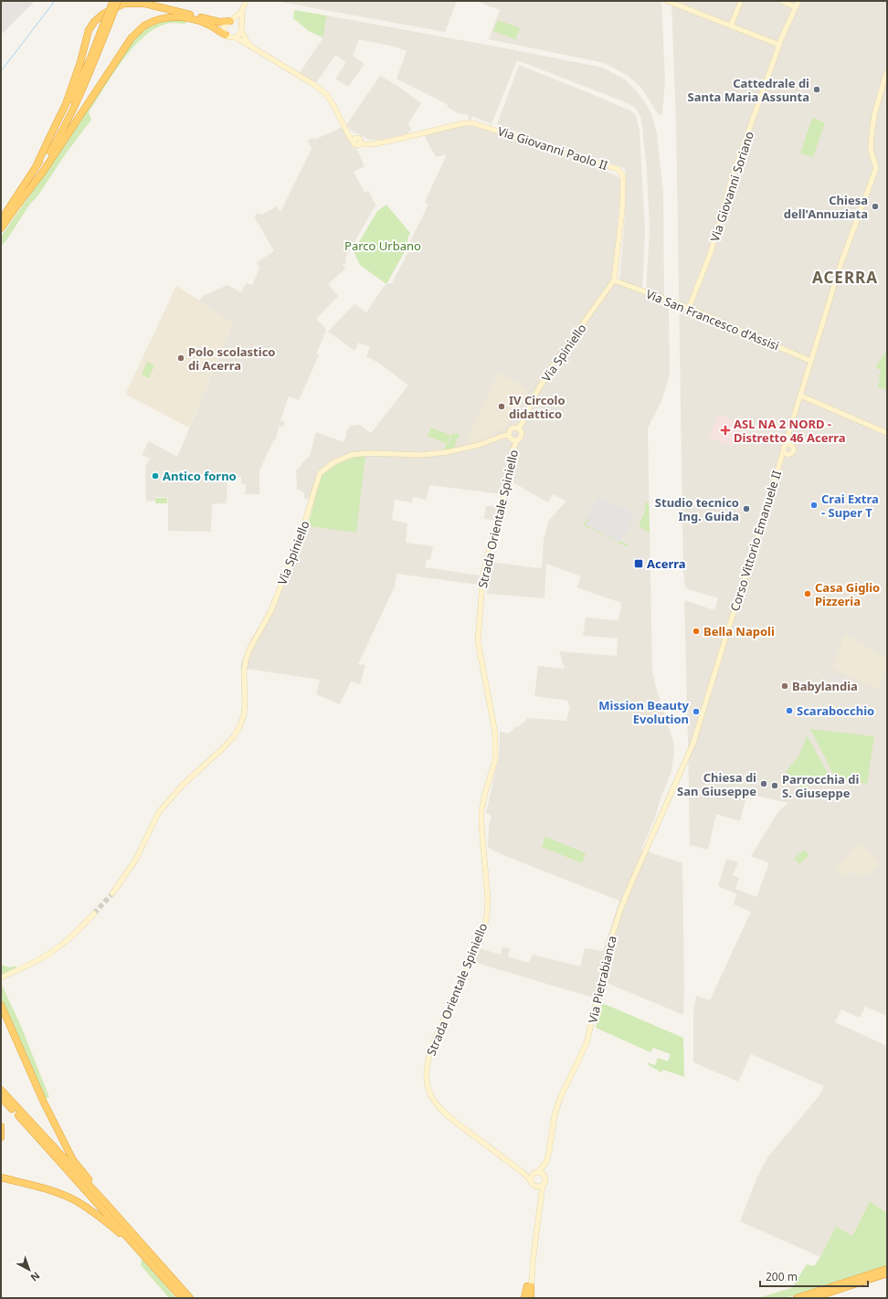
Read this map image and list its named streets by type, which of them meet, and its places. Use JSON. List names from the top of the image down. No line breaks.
{"streets":{"street":["Via Giovanni Paolo II","Via Giovanni Soriano","Via San Francesco d'Assisi","Via Spiniello","Strada Orientale Spiniello","Corso Vittorio Emanuele II","Via Pietrabianca"]},"crossings":[["Via Giovanni Paolo II","Via San Francesco d'Assisi"],["Via Giovanni Paolo II","Via Spiniello"],["Via Giovanni Soriano","Via San Francesco d'Assisi"],["Via San Francesco d'Assisi","Via Spiniello"],["Via San Francesco d'Assisi","Corso Vittorio Emanuele II"],["Via Spiniello","Strada Orientale Spiniello"],["Strada Orientale Spiniello","Via Pietrabianca"],["Corso Vittorio Emanuele II","Via Pietrabianca"]],"districts":["ACERRA"],"parks":["Parco Urbano"],"places":{"other":["Cattedrale di Santa Maria Assunta","Chiesa dell'Annuziata","Polo scolastico di Acerra","IV Circolo didattico","Antico forno","Crai Extra - Super T","Studio tecnico Ing. Guida","Casa Giglio Pizzeria","Bella Napoli","Babylandia","Scarabocchio","Mission Beauty Evolution","Chiesa di San Giuseppe","Parrocchia di S. Giuseppe"],"health":["ASL NA 2 NORD - Distretto 46 Acerra"],"transit":["Acerra"]},"scale_bar":"200 m","north":"bottom right"}
